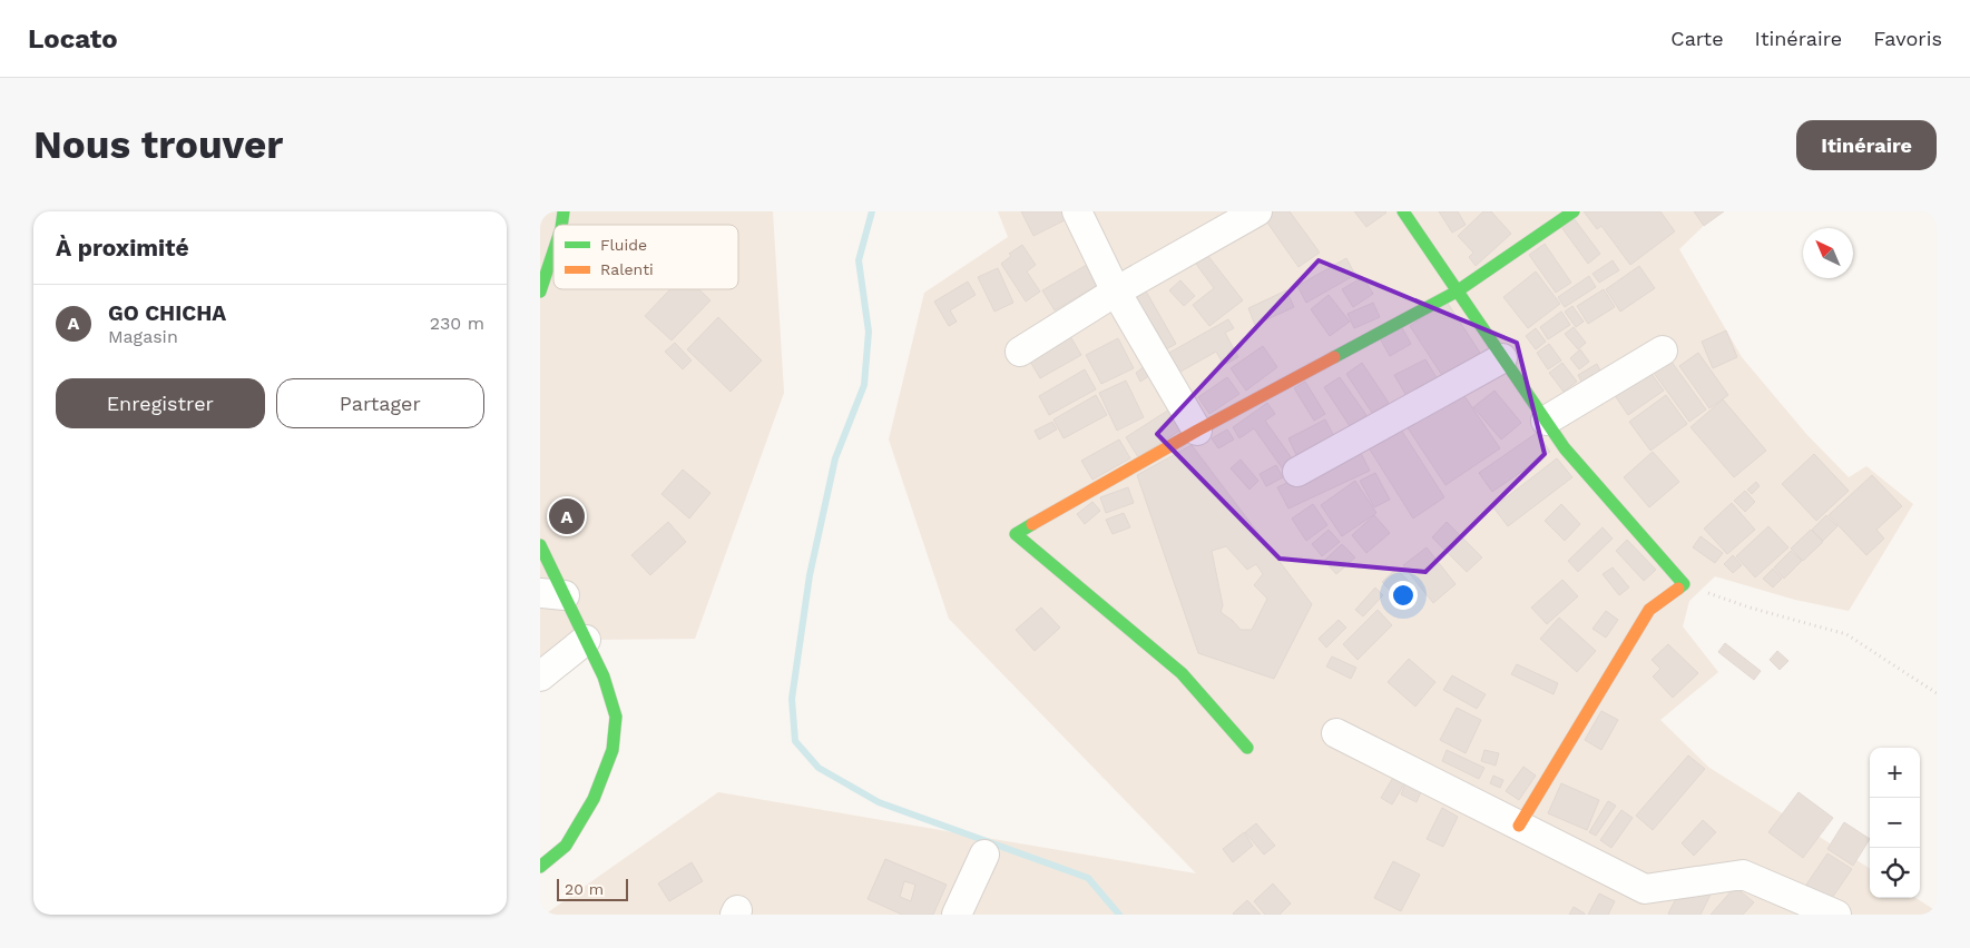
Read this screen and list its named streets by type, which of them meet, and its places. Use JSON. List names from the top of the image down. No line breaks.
{"legend":["Fluide","Ralenti"],"scale_bar":"20 m","north":"top left","page":{"header":"Locato","nav":["Carte","Itinéraire","Favoris"],"buttons":["Itinéraire",["Enregistrer","Partager"]],"title":"Nous trouver","heading":"À proximité","list":[{"mark":"A","name":"GO CHICHA","note":"Magasin","value":"230 m"}],"pins":"A","map_buttons":["+","−"],"scale":"20 m"}}
